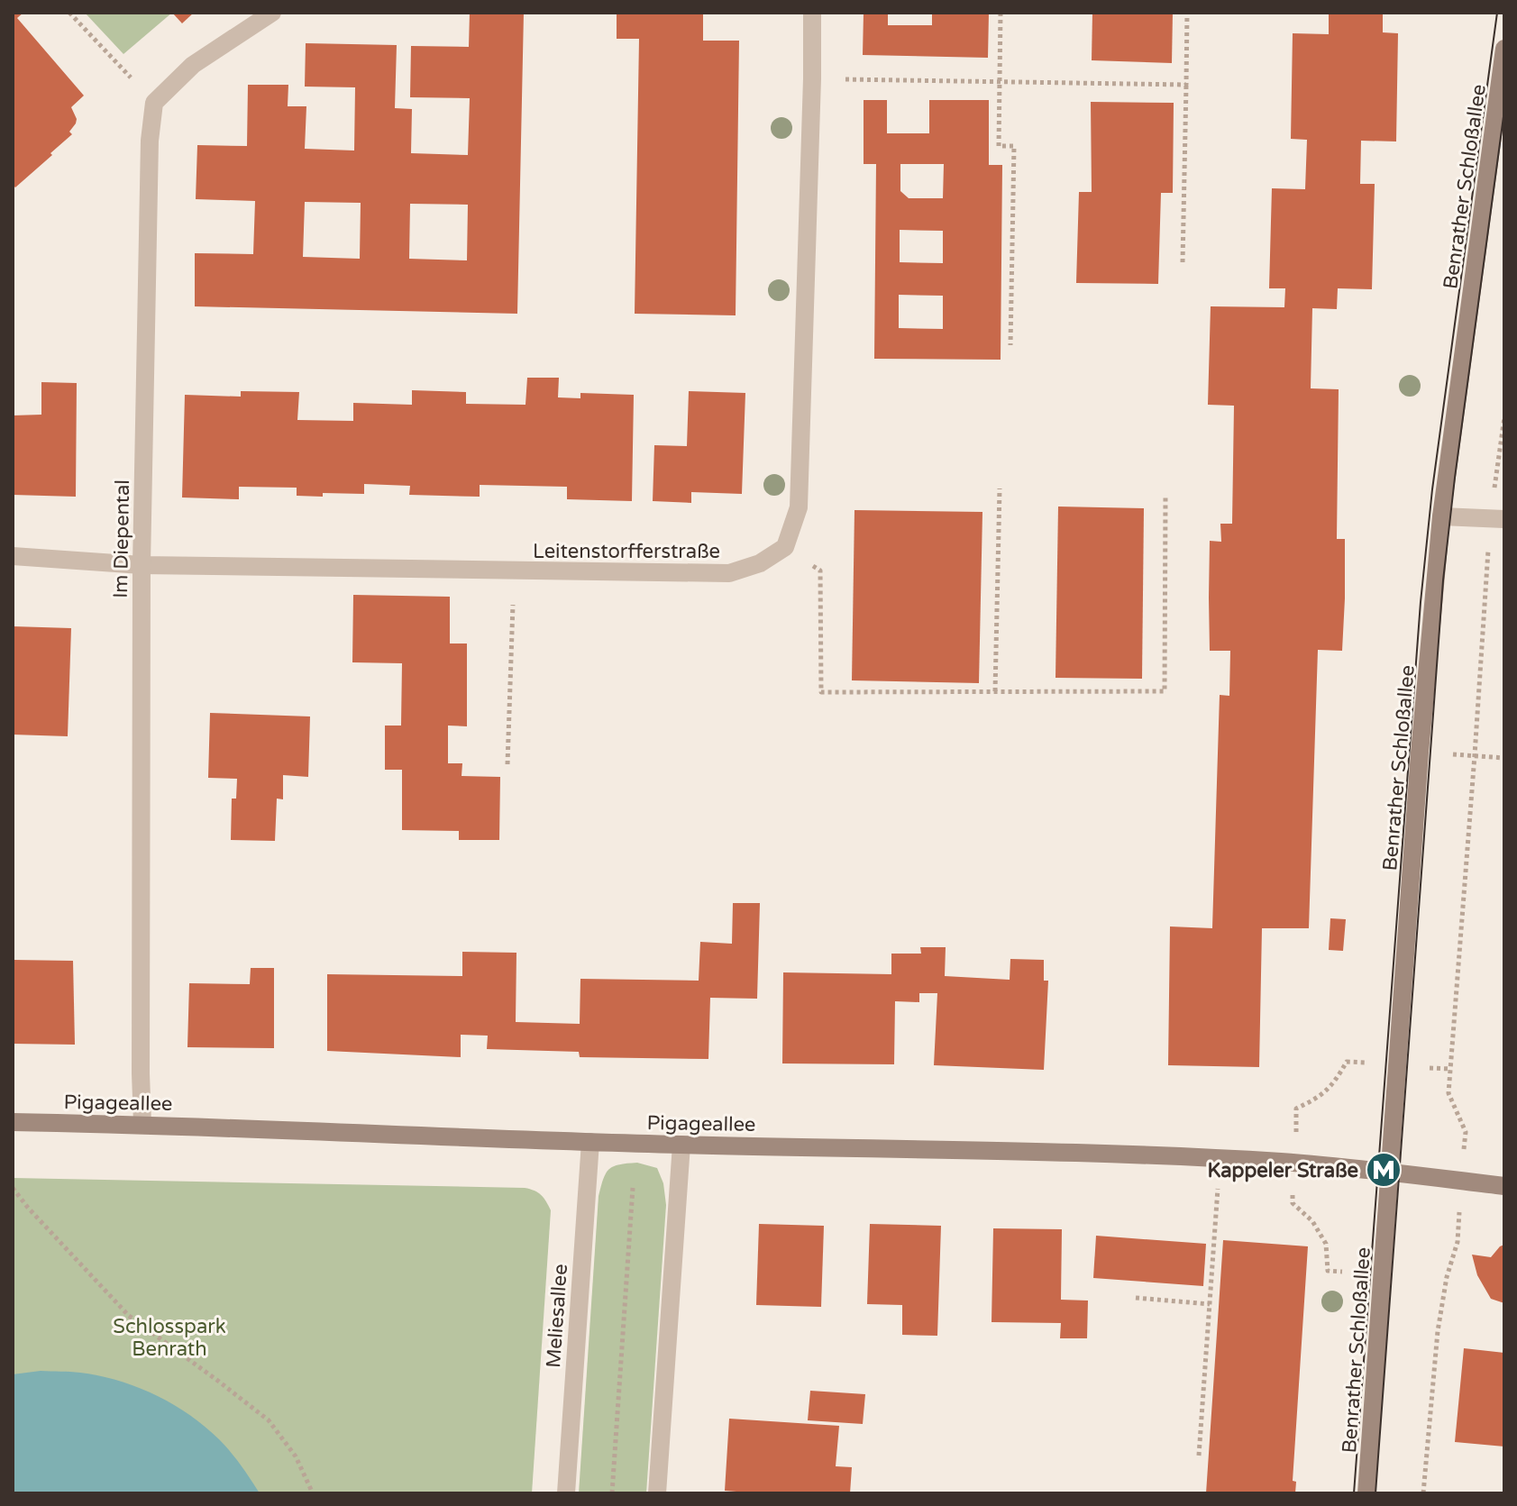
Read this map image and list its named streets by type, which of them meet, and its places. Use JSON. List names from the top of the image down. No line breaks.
{"streets":{"street":["Benrather Schloßallee","Im Diepental","Leitenstorfferstraße","Pigageallee","Meliesallee"]},"crossings":[["Benrather Schloßallee","Pigageallee"],["Im Diepental","Leitenstorfferstraße"],["Im Diepental","Pigageallee"],["Pigageallee","Meliesallee"]],"parks":["Schlosspark Benrath"],"places":{"metro station":["Kappeler Straße"]}}
